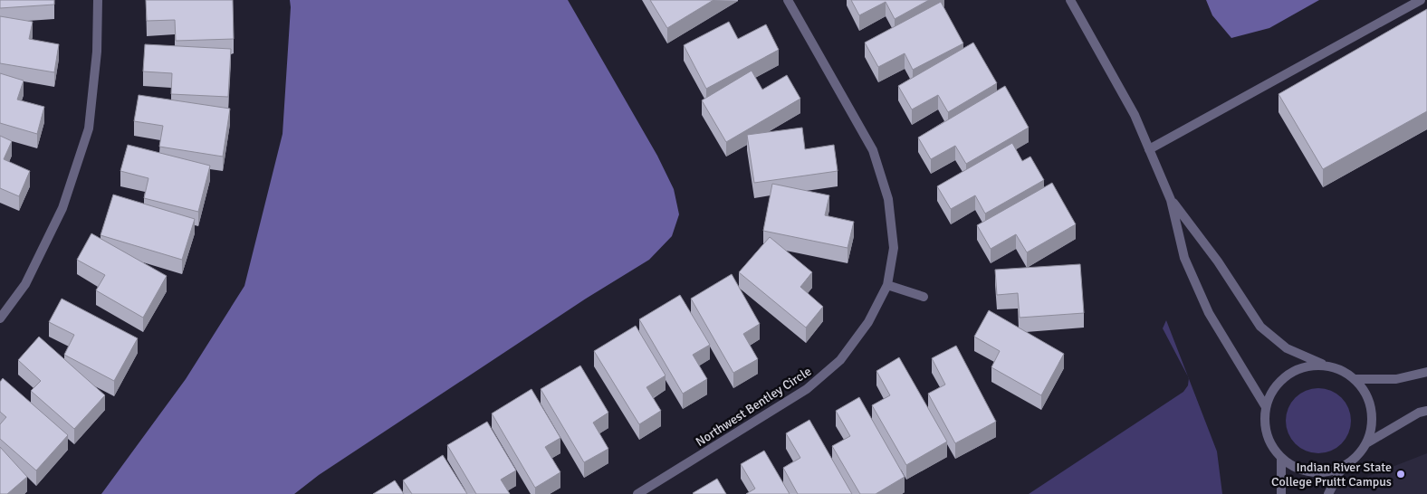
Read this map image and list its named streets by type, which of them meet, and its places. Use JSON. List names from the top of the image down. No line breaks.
{"streets":{"street":["Northwest Bentley Circle"]},"places":["Indian River State College Pruitt Campus"]}
